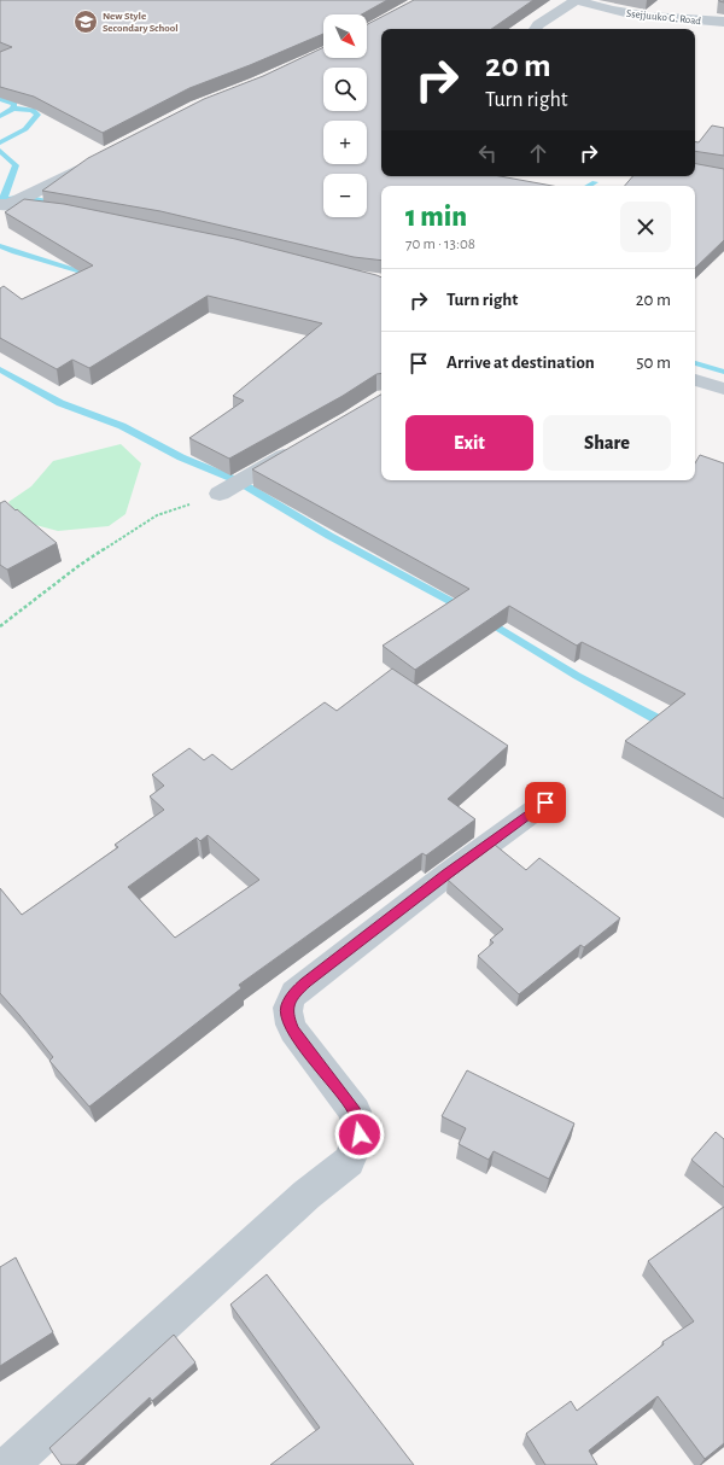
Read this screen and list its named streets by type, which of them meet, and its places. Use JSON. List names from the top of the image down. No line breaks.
{"streets":{"street":["Ssejjuuko G. Road"]},"places":{"school or university":["New Style Secondary School"]},"north":"bottom right","page":{"map_buttons":["+","−"],"turn":["20 m","Turn right"],"heading":["1 min","70 m · 13:08"],"list":[{"name":"Turn right","value":"20 m"},{"name":"Arrive at destination","value":"50 m"}],"buttons":["Exit","Share"]}}
